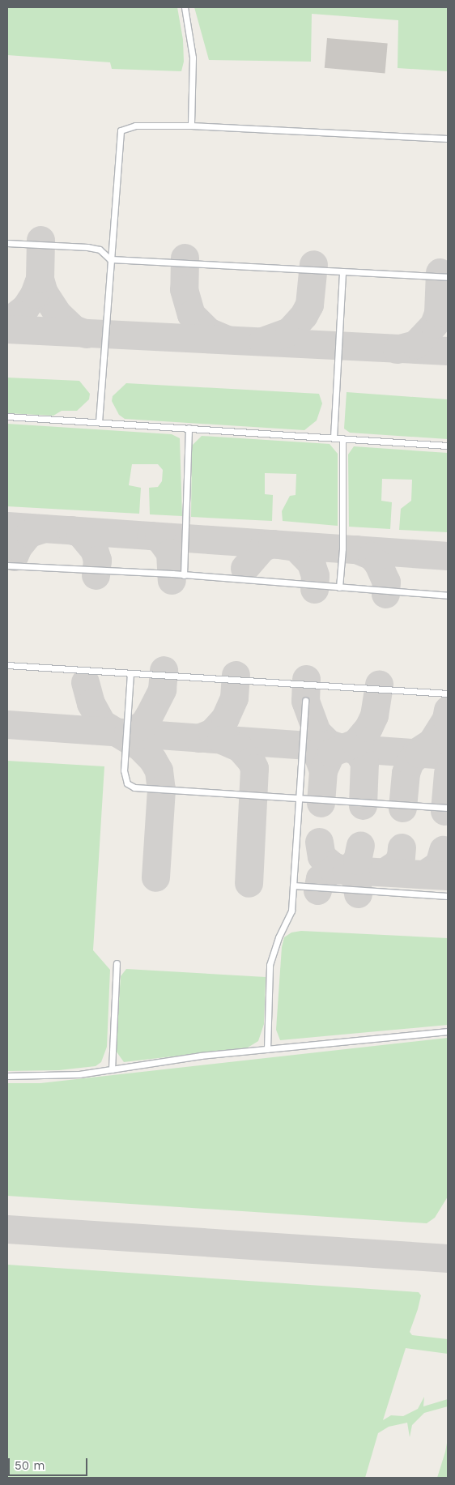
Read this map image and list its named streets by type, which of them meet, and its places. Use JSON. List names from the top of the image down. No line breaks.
{"scale_bar":"50 m"}
